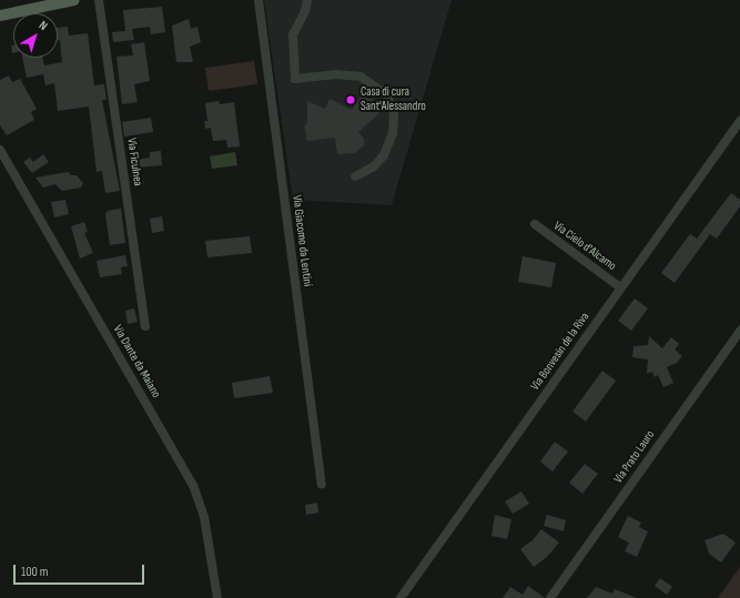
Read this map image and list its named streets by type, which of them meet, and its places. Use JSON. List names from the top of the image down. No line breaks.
{"streets":{"street":["Via Ficulnea","Via Giacomo da Lentini","Via Cielo d'Alcamo","Via Bonvesin de la Riva","Via Dante da Maiano","Via Prato Lauro"]},"crossings":[["Via Cielo d'Alcamo","Via Bonvesin de la Riva"]],"places":["Casa di cura Sant'Alessandro"],"scale_bar":"100 m","north":"top right"}
